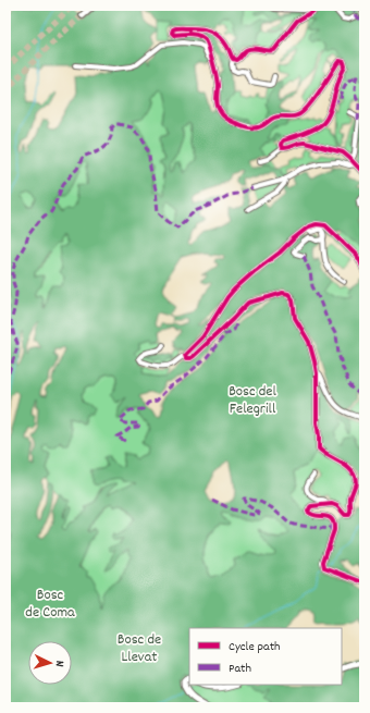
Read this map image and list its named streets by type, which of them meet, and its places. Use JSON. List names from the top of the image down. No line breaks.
{"parks":["Bosc del Felegrill","Bosc de Coma","Bosc de Llevat"],"legend":["Cycle path","Path"],"north":"right"}
